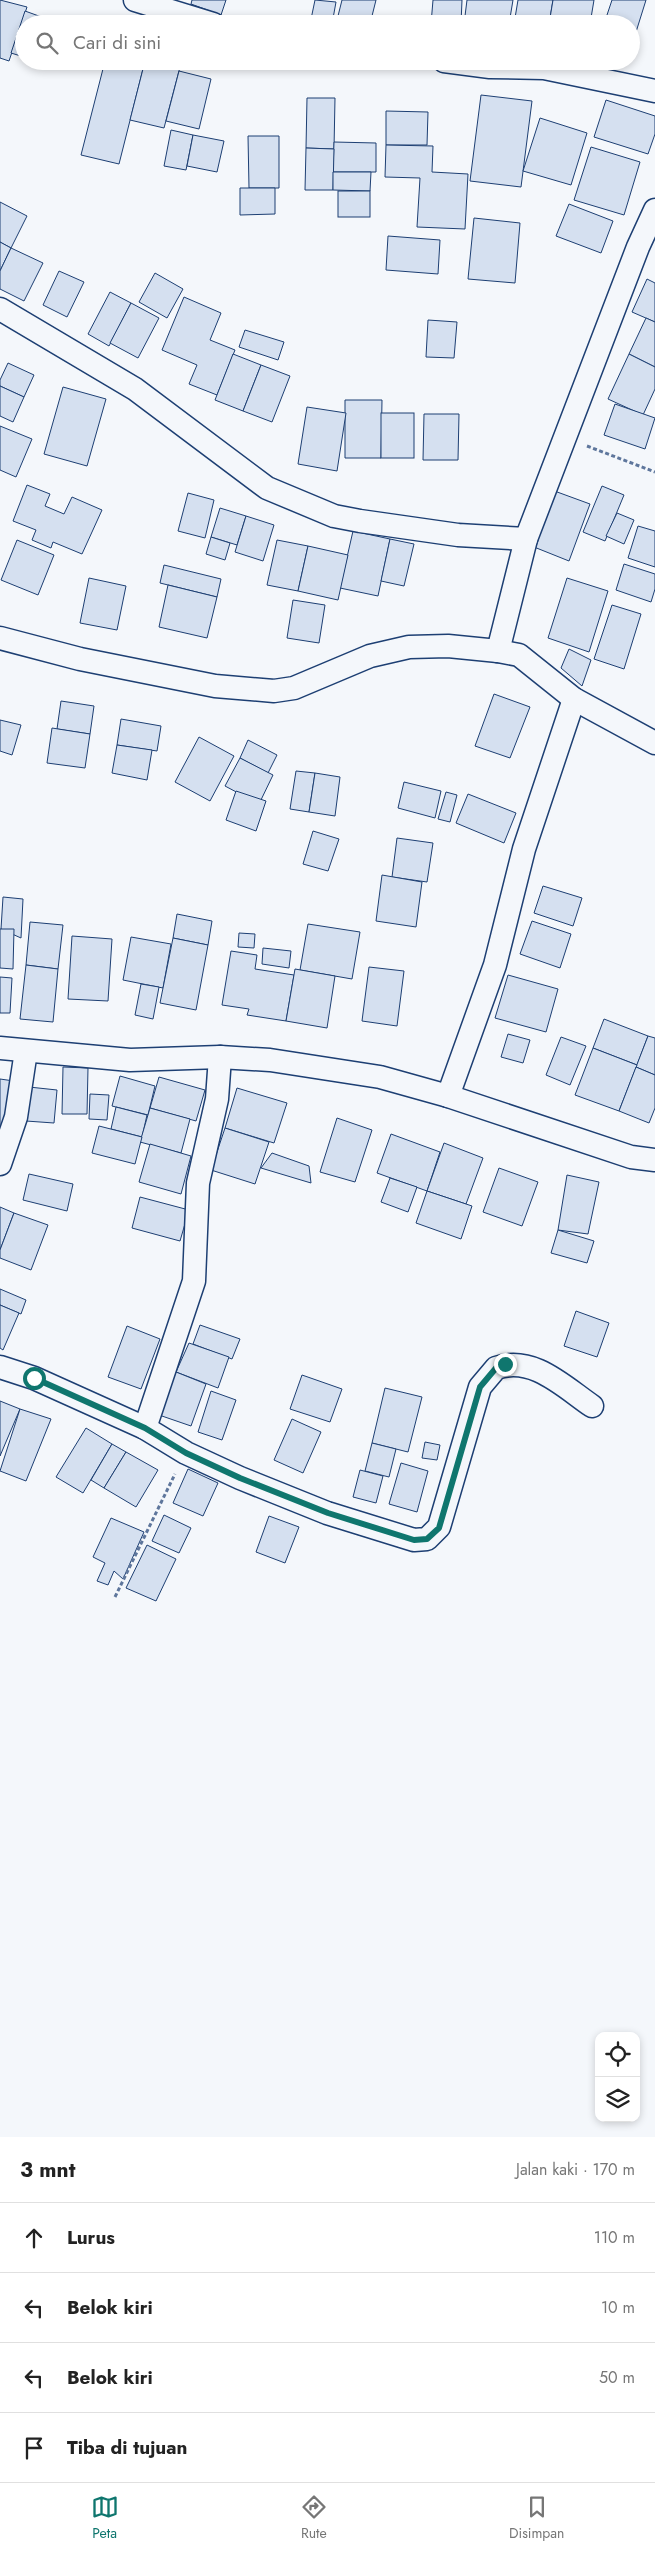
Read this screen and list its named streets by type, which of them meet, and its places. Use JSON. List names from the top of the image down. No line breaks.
{"page":{"search":"Cari di sini","heading":["3 mnt","Jalan kaki · 170 m"],"list":[["Lurus","110 m"],["Belok kiri","10 m"],["Belok kiri","50 m"],"Tiba di tujuan"],"nav":["Peta","Rute","Disimpan"]}}
